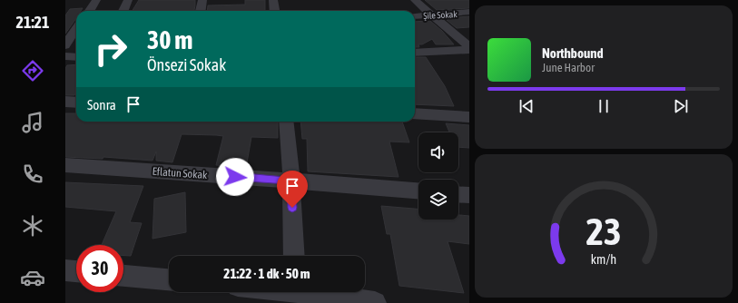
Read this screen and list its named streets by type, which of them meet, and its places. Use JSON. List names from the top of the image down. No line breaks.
{"streets":{"street":["Şile Sokak","Eflatun Sokak"]},"page":{"tabs":"21:21","turn":["30 m","Önsezi Sokak"],"song":["Northbound","June Harbor"],"then":"Sonra","limit":"30","trip":"21:22 · 1 dk · 50 m","gauge":["23","km/h"]}}
